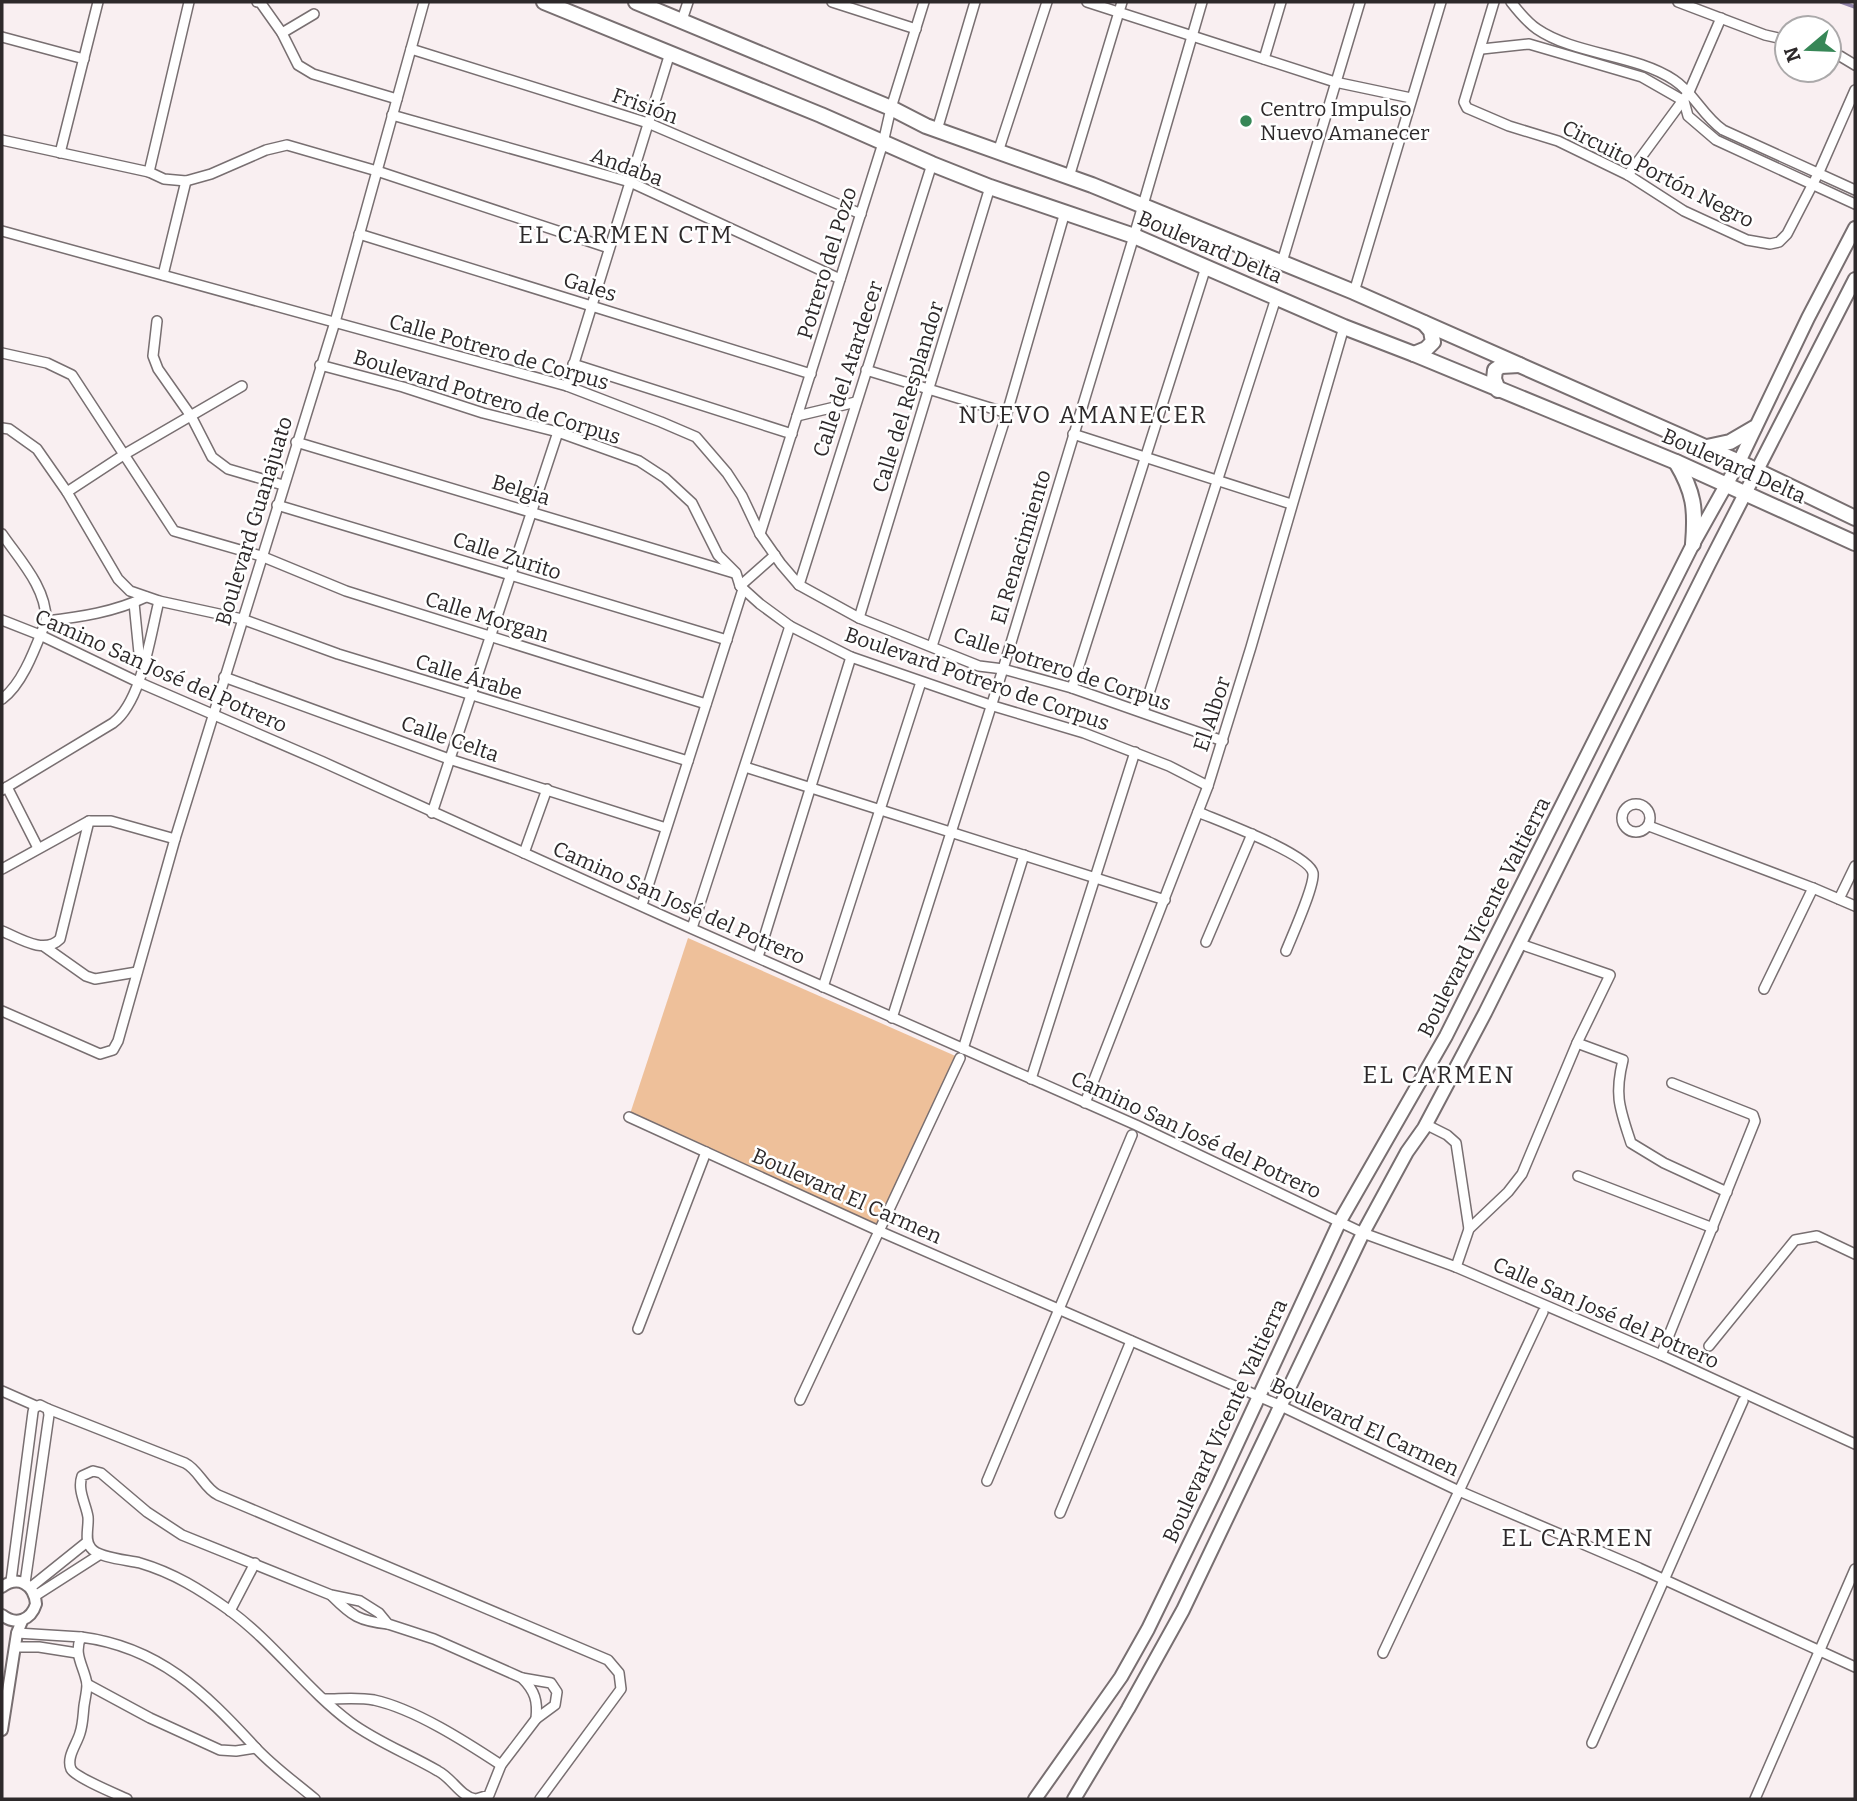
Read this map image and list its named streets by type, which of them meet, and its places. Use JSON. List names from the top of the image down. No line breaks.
{"streets":{"main road":["Boulevard Delta","Boulevard Vicente Valtierra"],"street":["Frisión","Andaba","Circuito Portón Negro","Potrero del Pozo","Gales","Calle Potrero de Corpus","Calle del Atardecer","Boulevard Potrero de Corpus","Calle del Resplandor","Belgia","Boulevard Guanajuato","El Renacimiento","Calle Zurito","Calle Morgan","Camino San José del Potrero","Calle Árabe","El Albor","Calle Celta","Boulevard El Carmen","Calle San José del Potrero"]},"crossings":[["Frisión","Potrero del Pozo"],["Frisión","Boulevard Guanajuato"],["Andaba","Potrero del Pozo"],["Andaba","Boulevard Guanajuato"],["Boulevard Delta","Potrero del Pozo"],["Boulevard Delta","Calle del Atardecer"],["Boulevard Delta","Calle del Resplandor"],["Boulevard Delta","El Renacimiento"],["Boulevard Delta","El Albor"],["Boulevard Delta","Boulevard Vicente Valtierra"],["Potrero del Pozo","Gales"],["Potrero del Pozo","Calle Potrero de Corpus"],["Gales","Boulevard Guanajuato"],["Calle Potrero de Corpus","Calle del Atardecer"],["Calle Potrero de Corpus","Calle del Resplandor"],["Calle Potrero de Corpus","Boulevard Guanajuato"],["Calle Potrero de Corpus","El Renacimiento"],["Calle Potrero de Corpus","El Albor"],["Boulevard Potrero de Corpus","Belgia"],["Boulevard Potrero de Corpus","Boulevard Guanajuato"],["Boulevard Potrero de Corpus","El Renacimiento"],["Boulevard Potrero de Corpus","El Albor"],["Belgia","Boulevard Guanajuato"],["Boulevard Guanajuato","Calle Zurito"],["Boulevard Guanajuato","Calle Morgan"],["Boulevard Guanajuato","Camino San José del Potrero"],["Boulevard Guanajuato","Calle Árabe"],["Boulevard Guanajuato","Calle Celta"],["El Renacimiento","Camino San José del Potrero"],["Camino San José del Potrero","El Albor"],["Camino San José del Potrero","Boulevard Vicente Valtierra"],["Camino San José del Potrero","Calle San José del Potrero"],["Boulevard Vicente Valtierra","Boulevard El Carmen"],["Boulevard Vicente Valtierra","Calle San José del Potrero"]],"districts":["EL CARMEN CTM","NUEVO AMANECER","EL CARMEN","EL CARMEN"],"places":["Centro Impulso Nuevo Amanecer"],"north":"left"}
